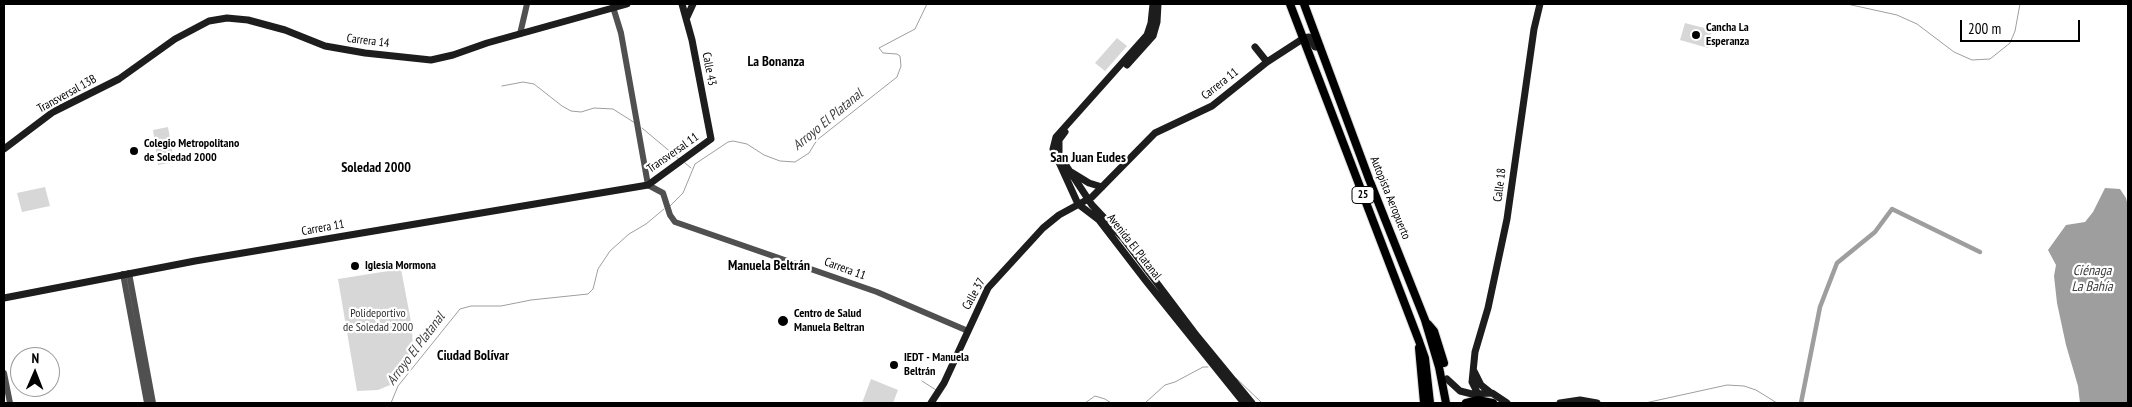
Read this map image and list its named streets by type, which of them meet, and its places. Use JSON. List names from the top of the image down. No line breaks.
{"streets":{"highway":["25","Autopista Aeropuerto"],"main road":["Carrera 14","Calle 43","Carrera 11","Transversal 13B","Transversal 11","Calle 18","Avenida El Platanal","Calle 37"]},"crossings":[["Carrera 14","Transversal 13B"],["Calle 43","Transversal 11"],["Carrera 11","Transversal 11"],["Carrera 11","Autopista Aeropuerto"],["Carrera 11","Avenida El Platanal"],["Carrera 11","Calle 37"],["Avenida El Platanal","Calle 37"]],"districts":["La Bonanza","San Juan Eudes","Soledad 2000","Manuela Beltrán","Ciudad Bolívar"],"water":["Arroyo El Platanal","Ciénaga La Bahía"],"parks":["Polideportivo de Soledad 2000"],"places":["Cancha La Esperanza","Colegio Metropolitano de Soledad 2000","Iglesia Mormona","Centro de Salud Manuela Beltran","IEDT - Manuela Beltrán"],"scale_bar":"200 m","north":"top"}
